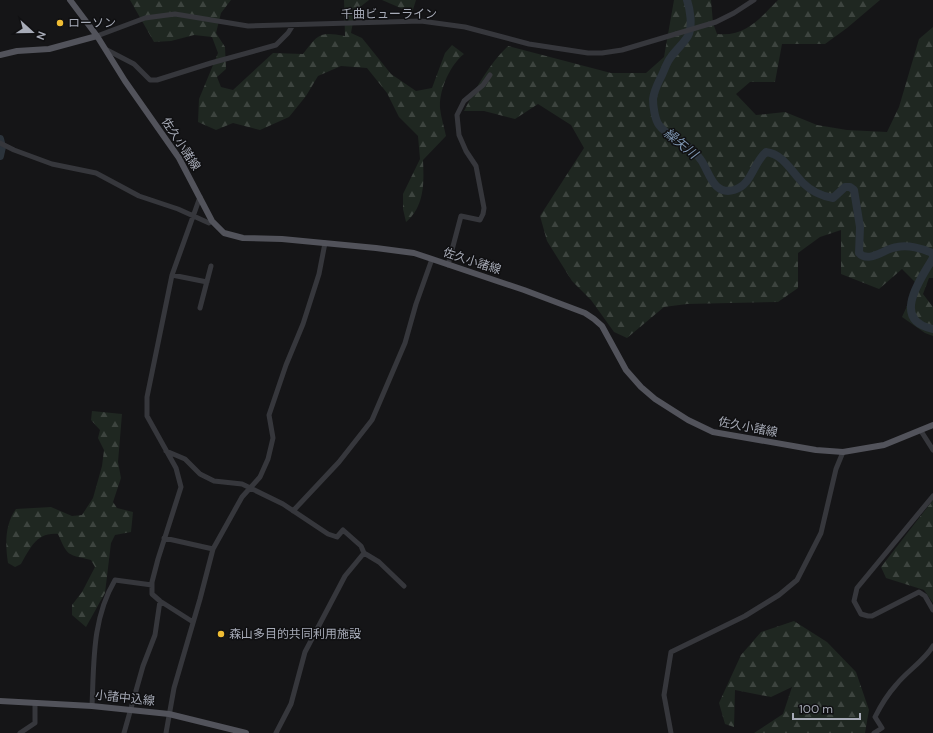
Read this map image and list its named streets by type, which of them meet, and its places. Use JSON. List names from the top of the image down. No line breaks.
{"streets":{"main road":["佐久小諸線","小諸中込線"],"street":["千曲ビューライン"]},"crossings":[["千曲ビューライン","佐久小諸線"]],"water":["繰矢川"],"places":["ローソン","森山多目的共同利用施設"],"scale_bar":"100 m","north":"right"}
